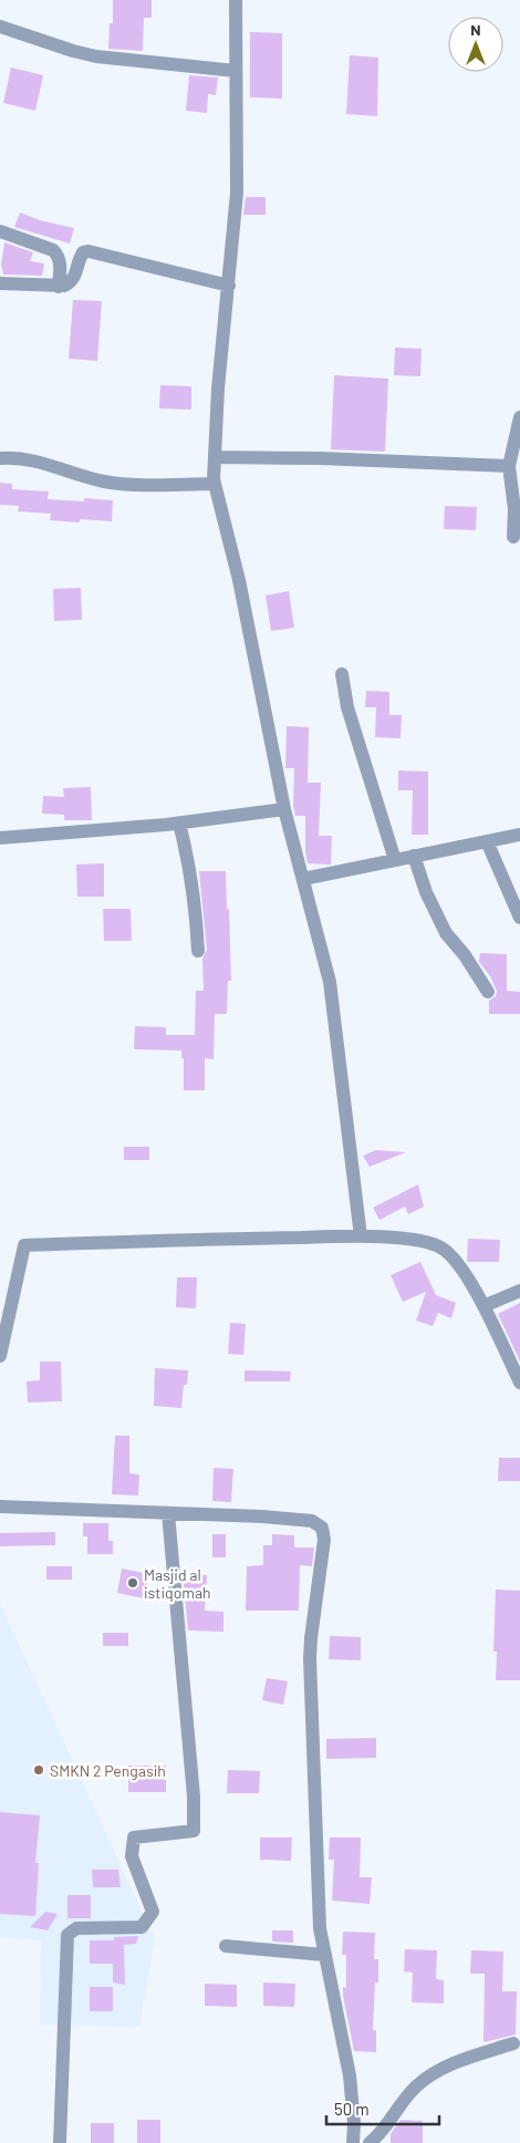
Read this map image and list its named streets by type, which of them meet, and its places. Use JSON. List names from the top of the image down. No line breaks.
{"places":["Masjid al istiqomah","SMKN 2 Pengasih"],"scale_bar":"50 m","north":"top"}
